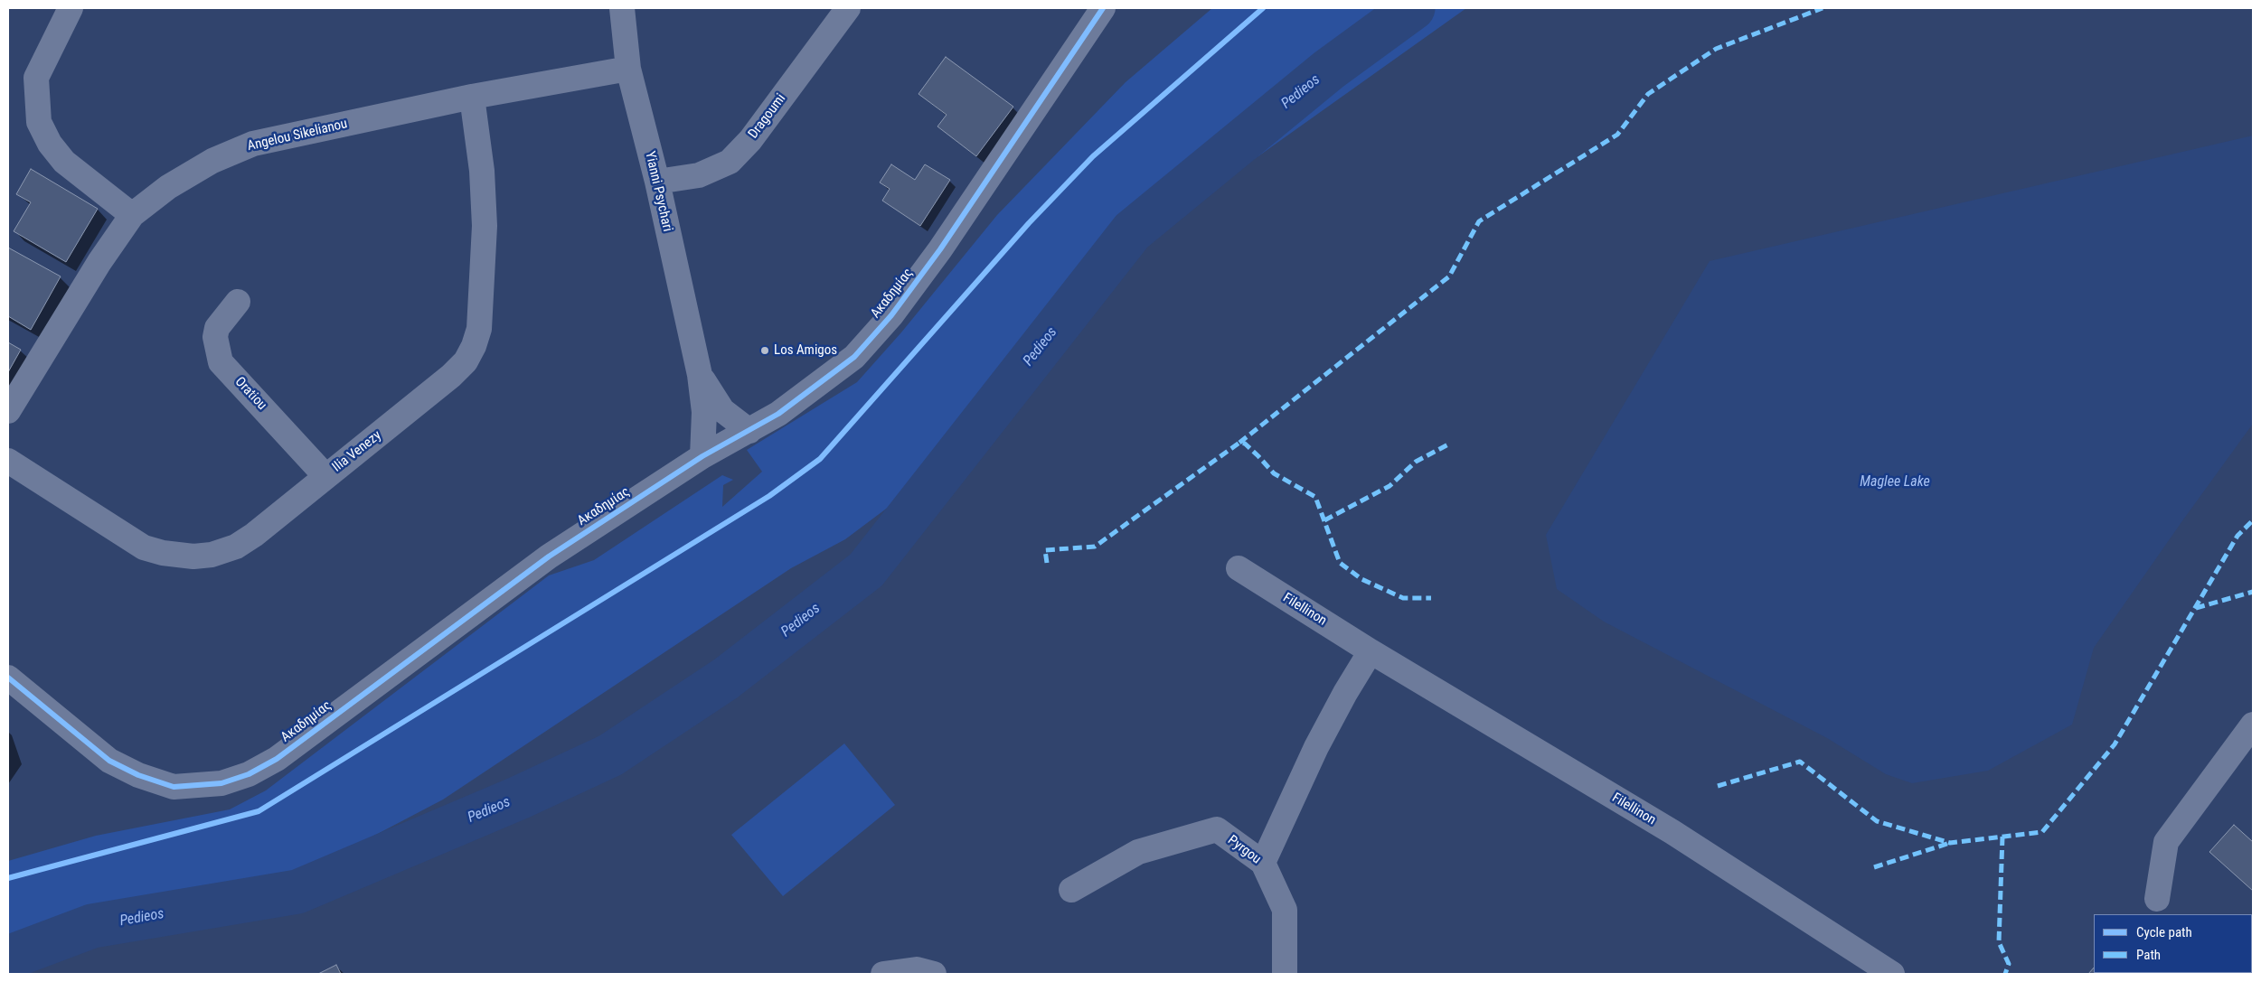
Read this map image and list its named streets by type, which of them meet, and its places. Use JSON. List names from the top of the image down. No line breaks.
{"streets":{"street":["Dragoumi","Angelou Sikelianou","Yianni Psychari","Ακαδημίας","Oratiou","Ilia Venezy","Filellinon","Pyrgou"]},"crossings":[["Dragoumi","Yianni Psychari"],["Angelou Sikelianou","Yianni Psychari"],["Angelou Sikelianou","Ilia Venezy"],["Yianni Psychari","Ακαδημίας"],["Oratiou","Ilia Venezy"]],"water":["Pedieos","Maglee Lake"],"places":["Los Amigos"],"legend":["Cycle path","Path"]}
